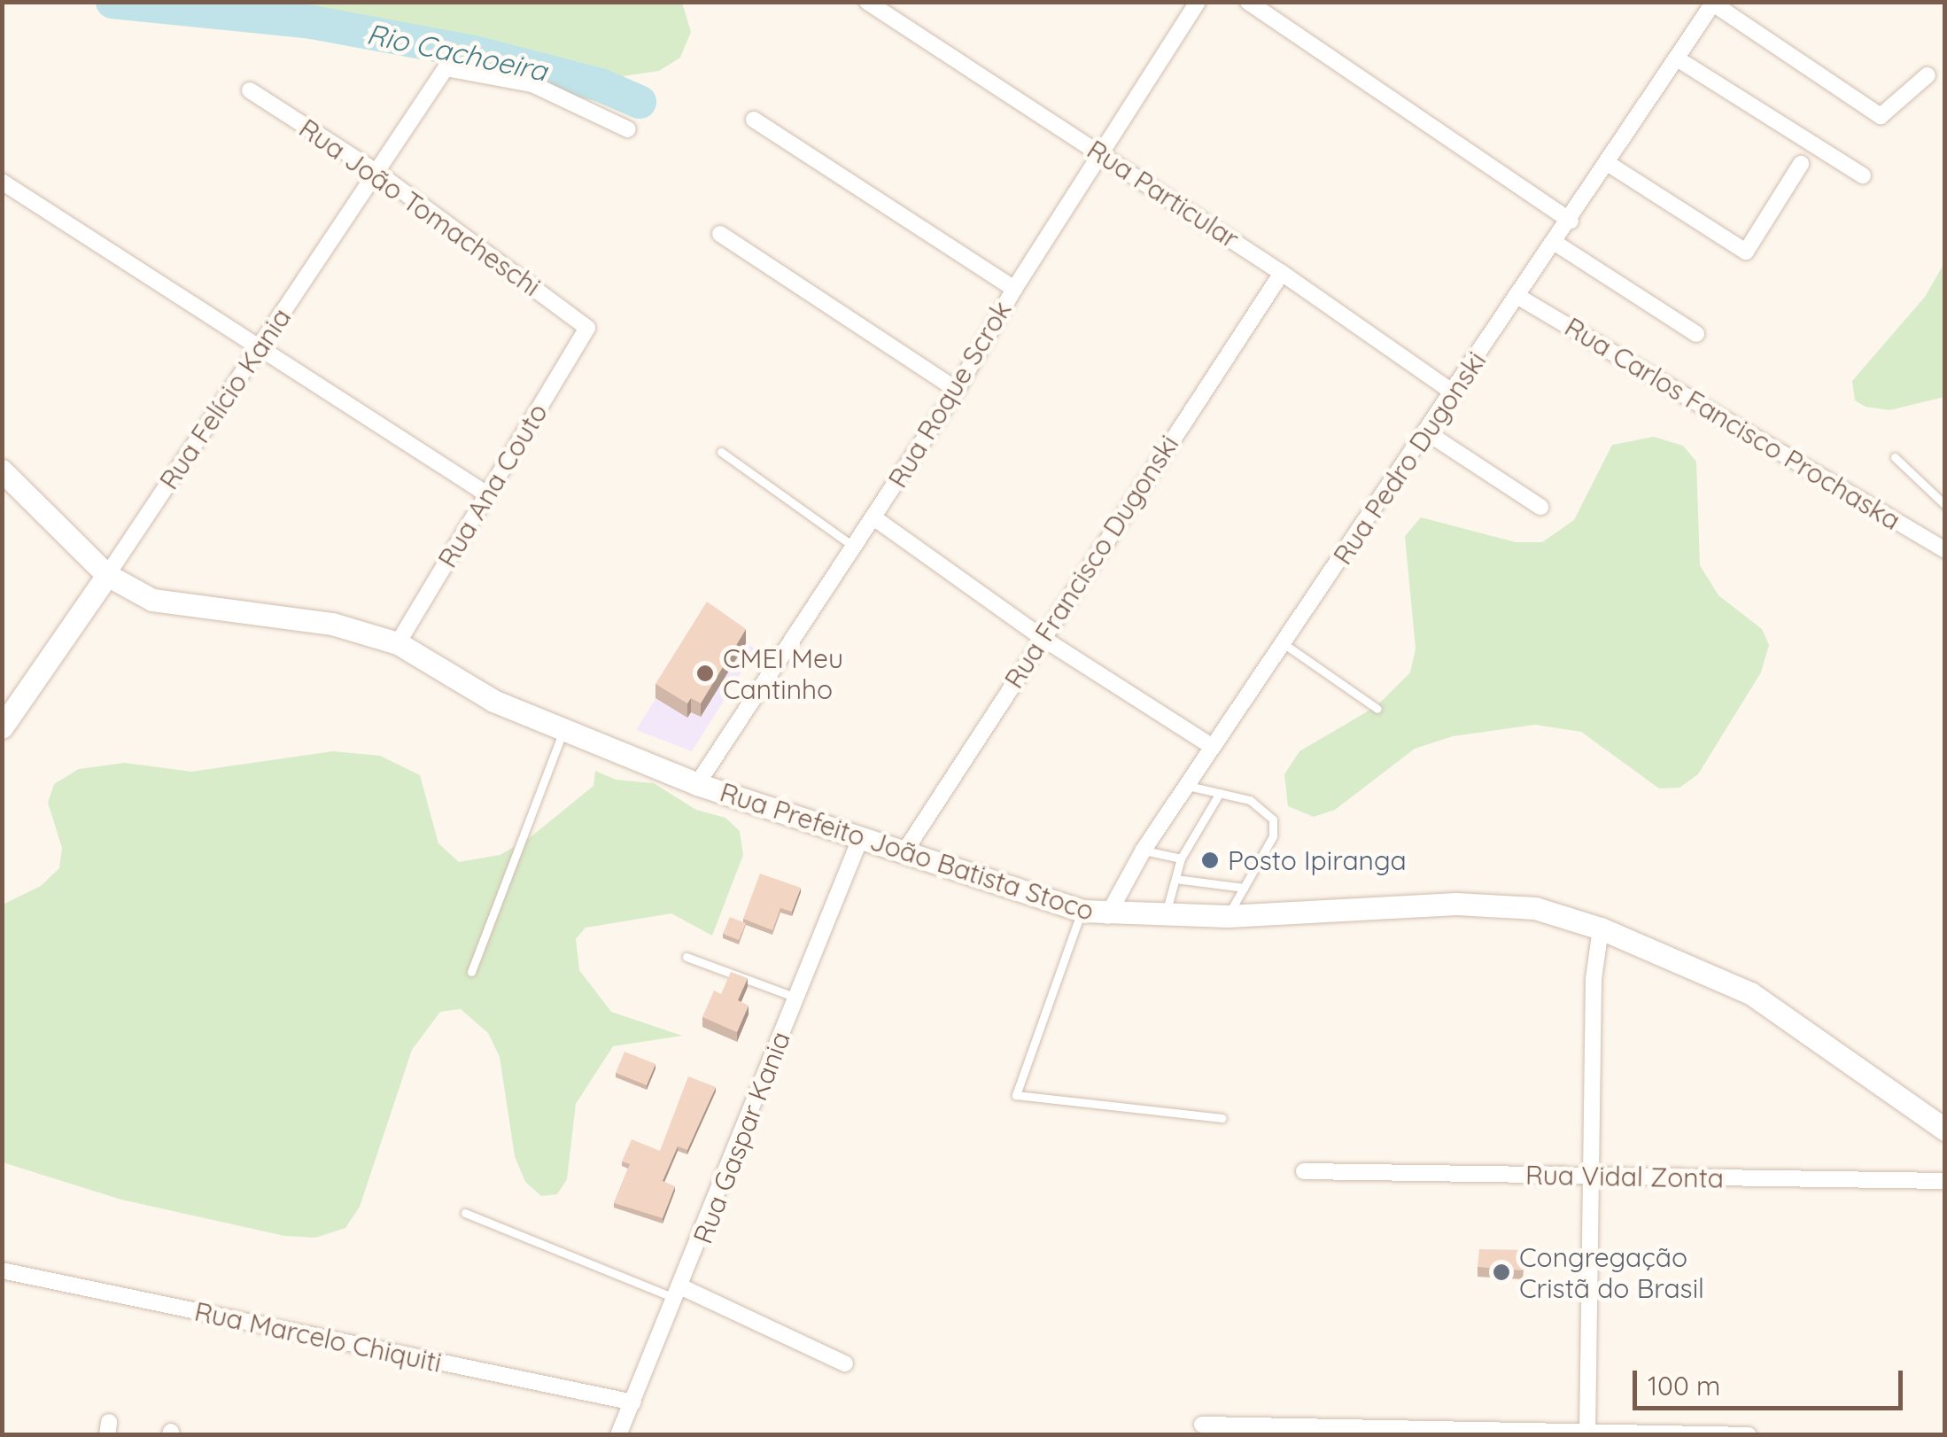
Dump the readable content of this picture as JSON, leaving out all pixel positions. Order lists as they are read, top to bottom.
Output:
{
  "streets": {
    "main road": ["Rua Felício Kania", "Rua Prefeito João Batista Stoco"],
    "street": [
      "Rua Particular",
      "Rua João Tomacheschi",
      "Rua Roque Scrok",
      "Rua Carlos Fancisco Prochaska",
      "Rua Pedro Dugonski",
      "Rua Ana Couto",
      "Rua Francisco Dugonski",
      "Rua Gaspar Kania",
      "Rua Vidal Zonta",
      "Rua Marcelo Chiquiti"
    ]
  },
  "crossings": [
    ["Rua Particular", "Rua Roque Scrok"],
    ["Rua Particular", "Rua Pedro Dugonski"],
    ["Rua Particular", "Rua Francisco Dugonski"],
    ["Rua João Tomacheschi", "Rua Felício Kania"],
    ["Rua João Tomacheschi", "Rua Ana Couto"],
    ["Rua Roque Scrok", "Rua Prefeito João Batista Stoco"],
    ["Rua Felício Kania", "Rua Prefeito João Batista Stoco"],
    ["Rua Carlos Fancisco Prochaska", "Rua Pedro Dugonski"],
    ["Rua Pedro Dugonski", "Rua Prefeito João Batista Stoco"],
    ["Rua Ana Couto", "Rua Prefeito João Batista Stoco"],
    ["Rua Francisco Dugonski", "Rua Prefeito João Batista Stoco"],
    ["Rua Prefeito João Batista Stoco", "Rua Gaspar Kania"],
    ["Rua Gaspar Kania", "Rua Marcelo Chiquiti"]
  ],
  "water": ["Rio Cachoeira"],
  "places": ["CMEI Meu Cantinho", "Posto Ipiranga", "Congregação Cristã do Brasil"],
  "scale_bar": "100 m"
}
